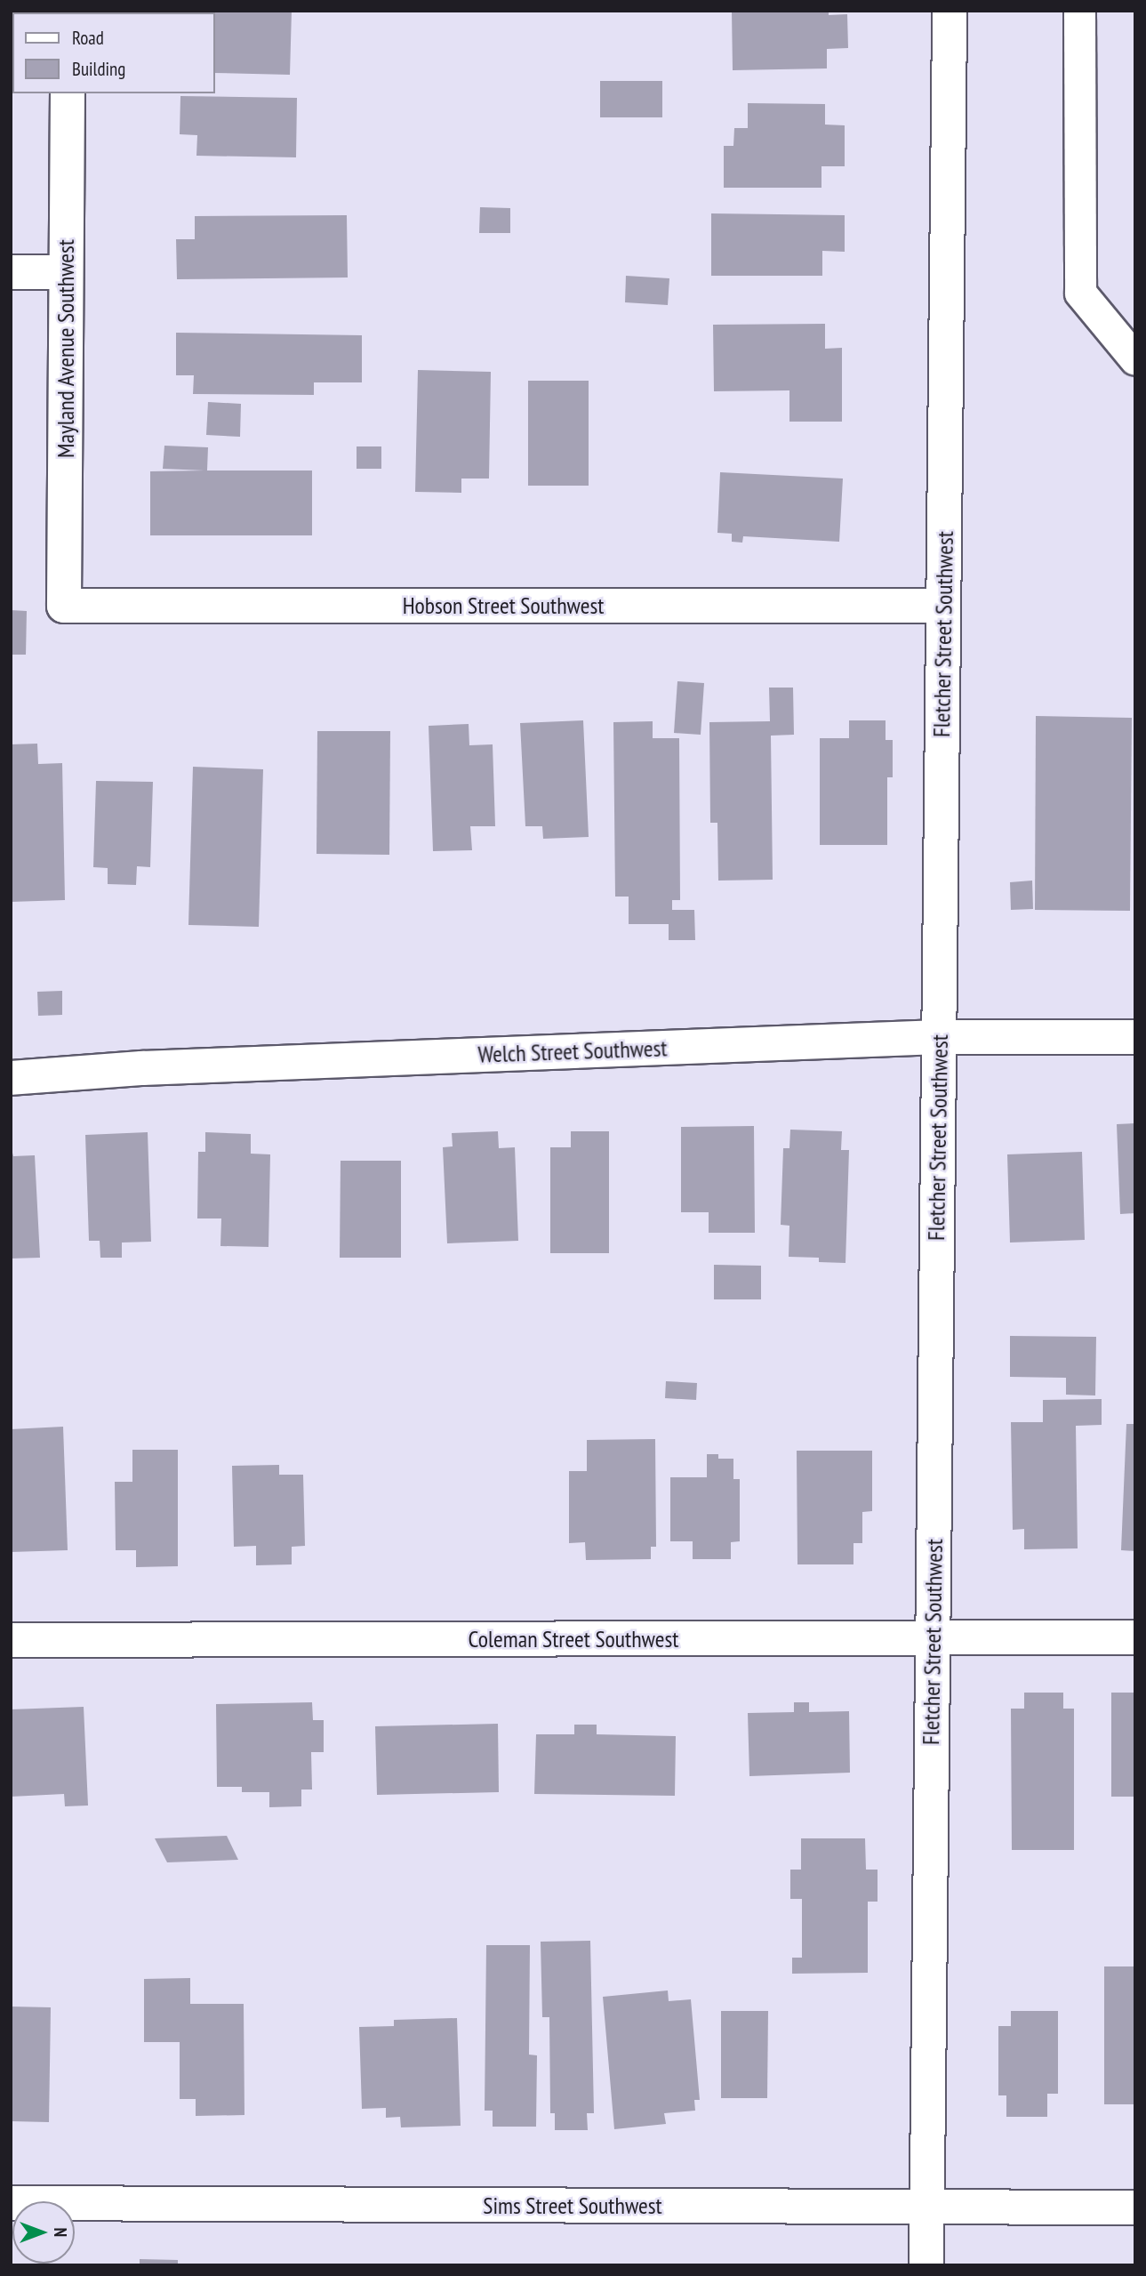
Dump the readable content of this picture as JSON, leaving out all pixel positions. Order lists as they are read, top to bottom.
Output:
{
  "streets": {
    "street": [
      "Mayland Avenue Southwest",
      "Hobson Street Southwest",
      "Fletcher Street Southwest",
      "Welch Street Southwest",
      "Coleman Street Southwest",
      "Sims Street Southwest"
    ]
  },
  "crossings": [
    ["Mayland Avenue Southwest", "Hobson Street Southwest"],
    ["Hobson Street Southwest", "Fletcher Street Southwest"],
    ["Fletcher Street Southwest", "Welch Street Southwest"],
    ["Fletcher Street Southwest", "Coleman Street Southwest"],
    ["Fletcher Street Southwest", "Sims Street Southwest"]
  ],
  "legend": ["Road", "Building"],
  "north": "right"
}
